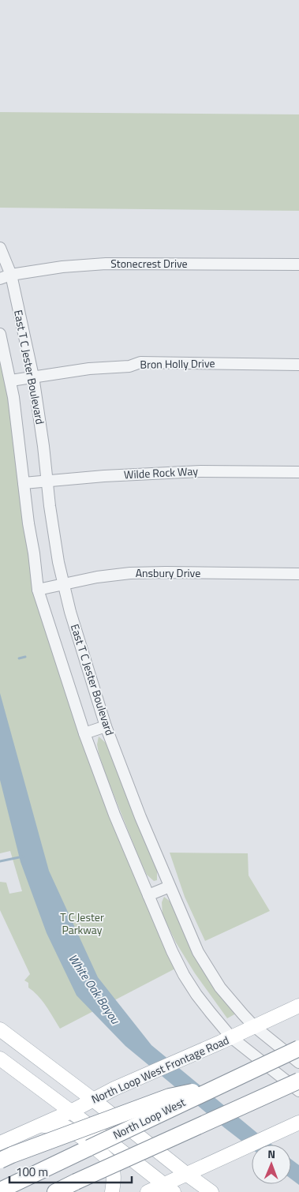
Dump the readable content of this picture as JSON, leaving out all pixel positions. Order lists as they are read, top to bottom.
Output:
{
  "streets": {
    "highway": ["North Loop West"],
    "main road": ["North Loop West Frontage Road"],
    "street": [
      "Stonecrest Drive",
      "Bron Holly Drive",
      "East T C Jester Boulevard",
      "Wilde Rock Way",
      "Ansbury Drive"
    ]
  },
  "crossings": [
    ["Stonecrest Drive", "East T C Jester Boulevard"],
    ["Bron Holly Drive", "East T C Jester Boulevard"],
    ["East T C Jester Boulevard", "Wilde Rock Way"],
    ["East T C Jester Boulevard", "Ansbury Drive"],
    ["East T C Jester Boulevard", "North Loop West Frontage Road"]
  ],
  "water": ["White Oak Bayou"],
  "parks": ["T C Jester Parkway"],
  "scale_bar": "100 m",
  "north": "top"
}
